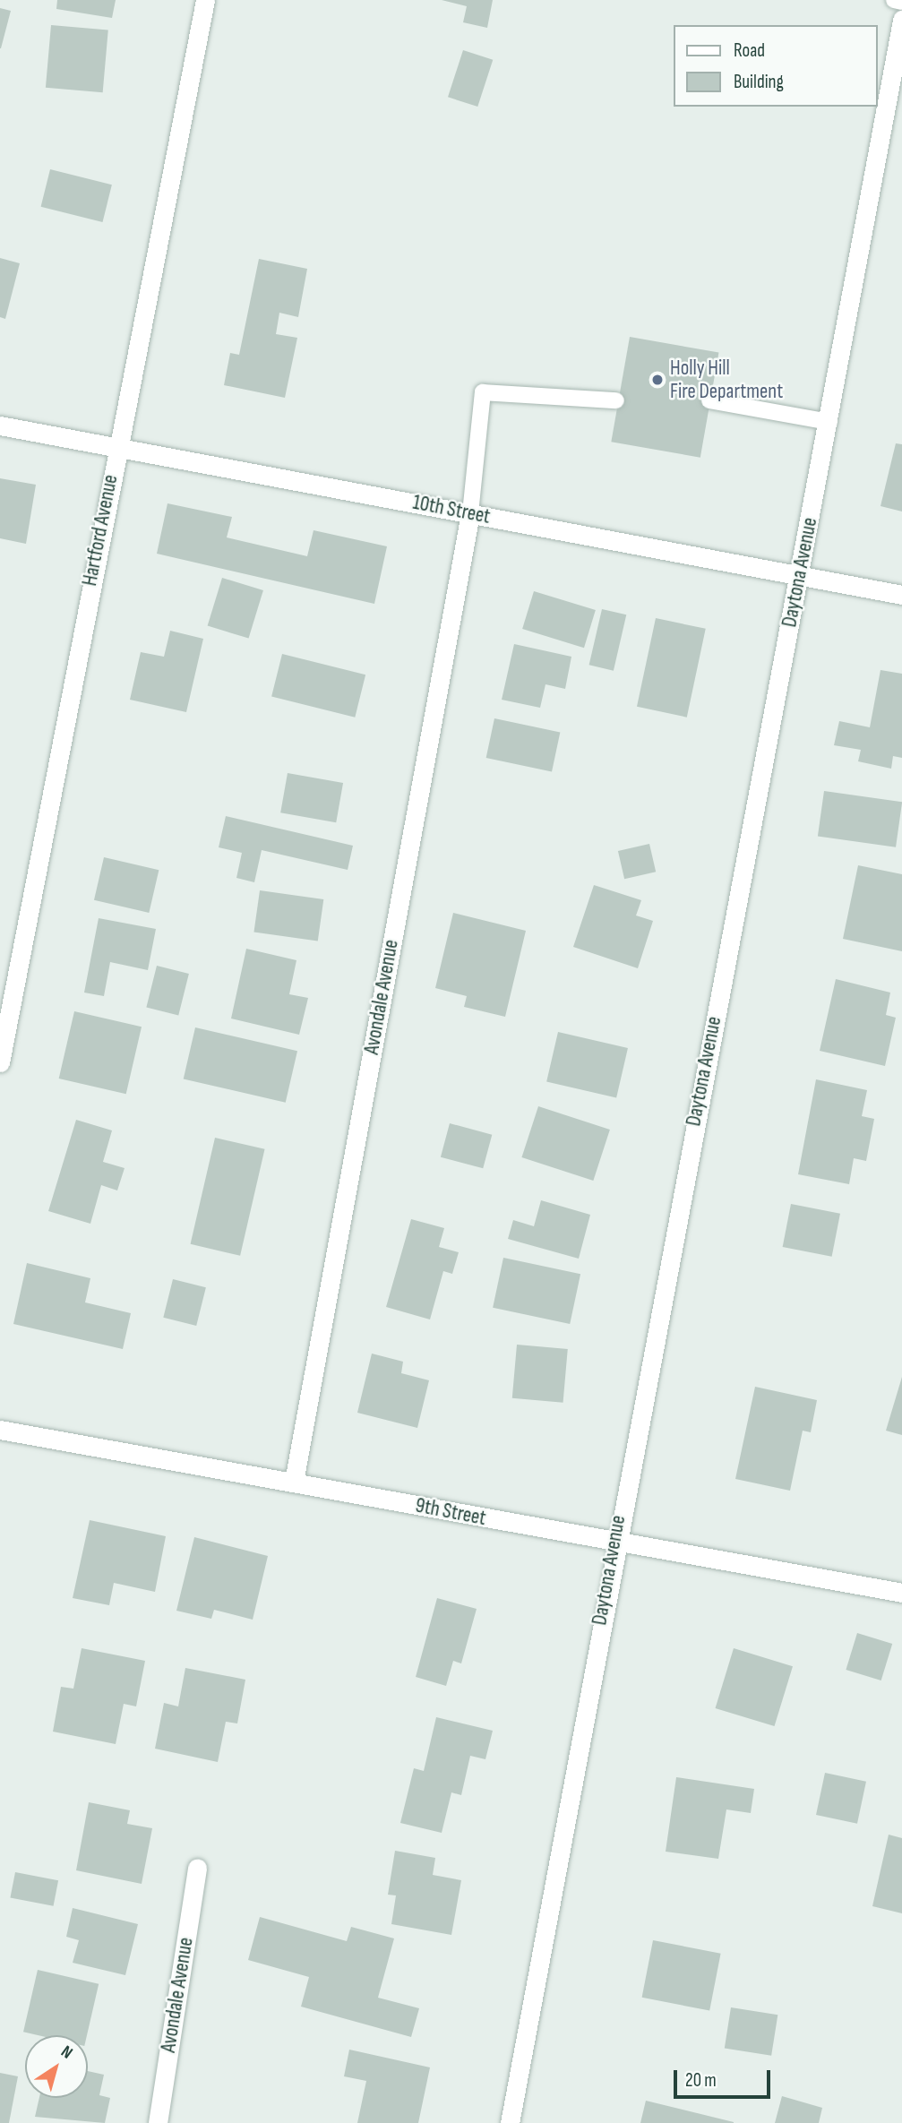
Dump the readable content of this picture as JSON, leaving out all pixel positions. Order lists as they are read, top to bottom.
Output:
{
  "streets": {
    "street": [
      "10th Street",
      "Hartford Avenue",
      "Daytona Avenue",
      "Avondale Avenue",
      "9th Street"
    ]
  },
  "crossings": [
    ["10th Street", "Hartford Avenue"],
    ["10th Street", "Daytona Avenue"],
    ["10th Street", "Avondale Avenue"],
    ["Daytona Avenue", "9th Street"],
    ["Avondale Avenue", "9th Street"]
  ],
  "places": ["Holly Hill Fire Department"],
  "legend": ["Road", "Building"],
  "scale_bar": "20 m",
  "north": "top right"
}
